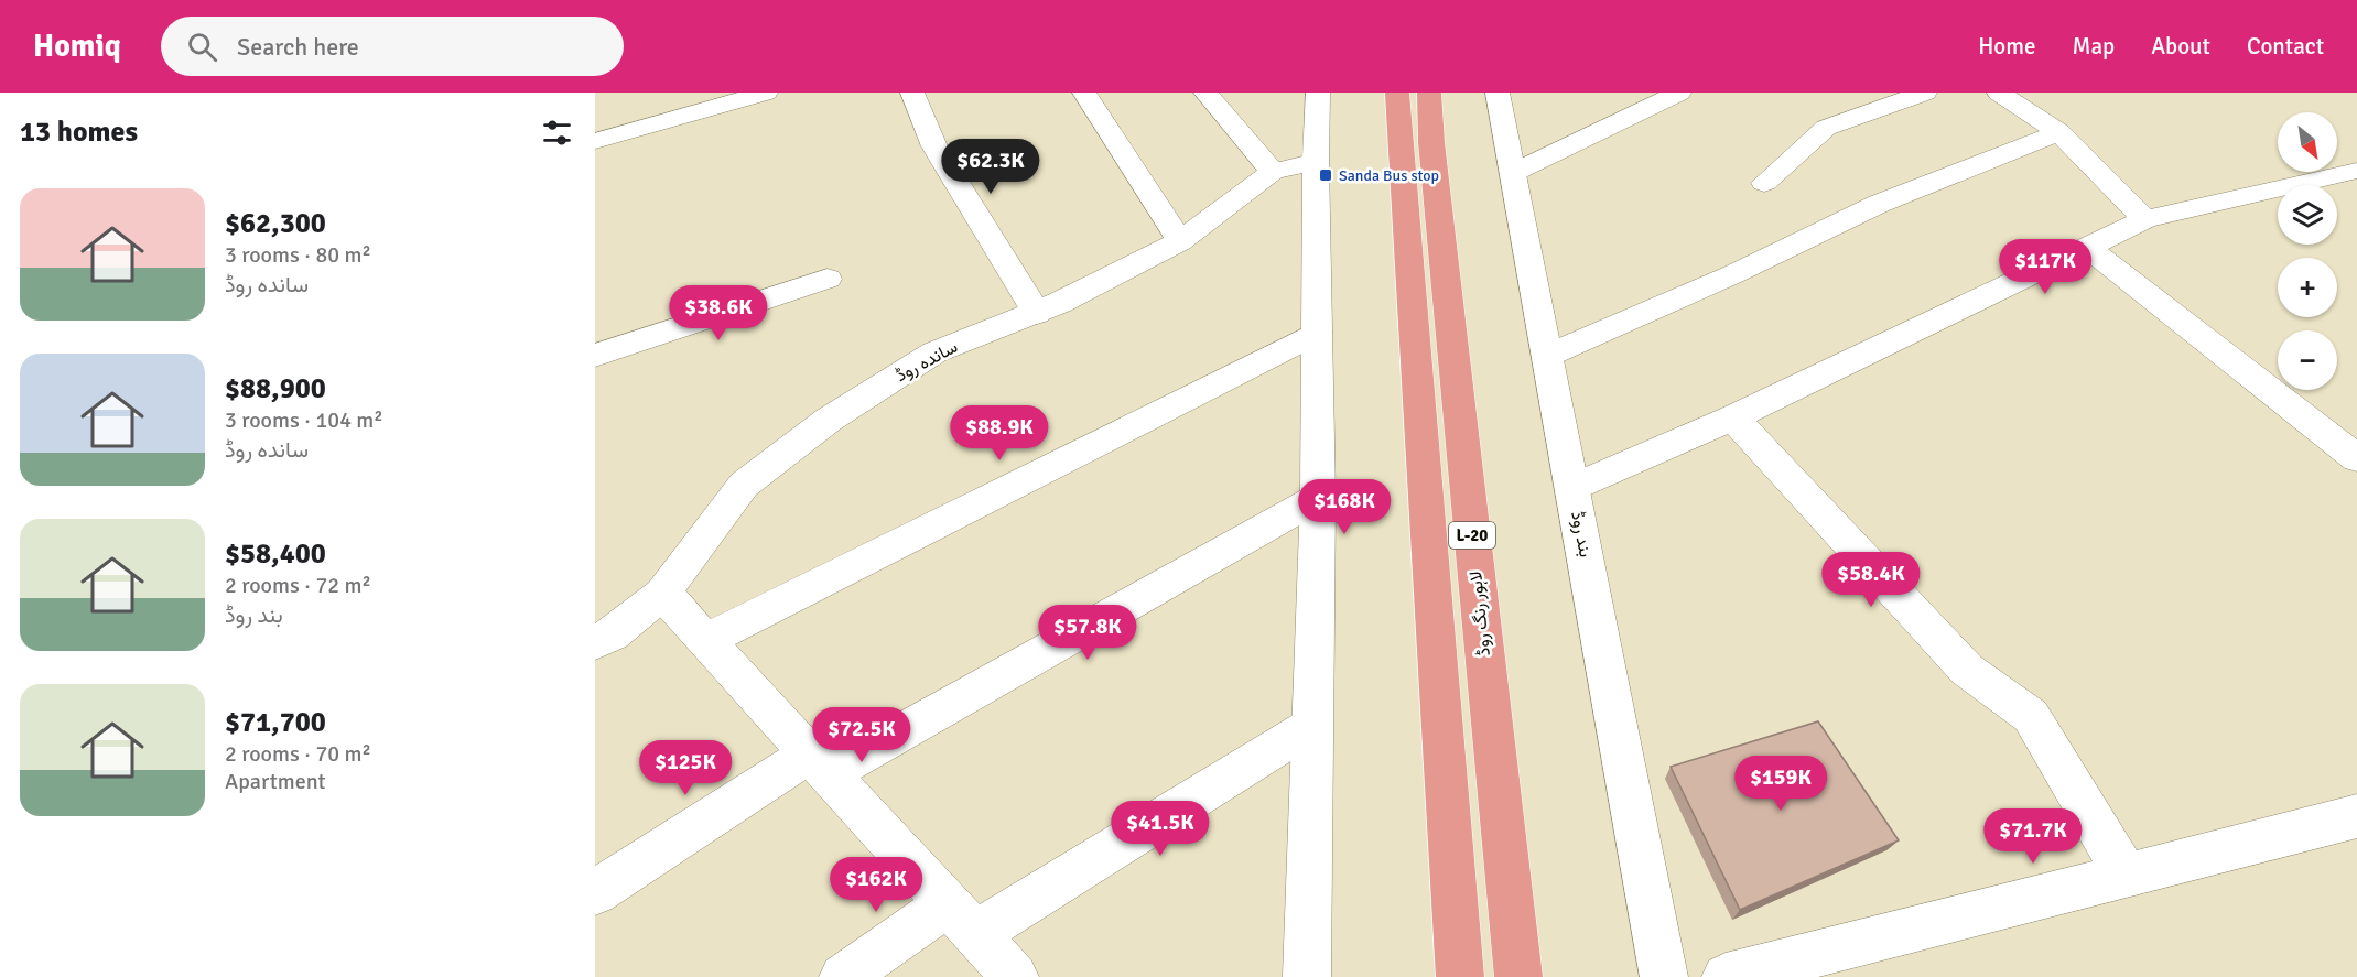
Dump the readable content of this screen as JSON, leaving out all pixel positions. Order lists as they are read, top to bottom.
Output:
{
  "streets": {
    "highway": ["L-20", "لاہور رنگ روڈ"],
    "street": ["ساندہ روڈ", "بند روڈ"]
  },
  "places": {
    "transit": ["Sanda Bus stop"]
  },
  "north": "bottom right",
  "page": {
    "header": "Homiq",
    "search": "Search here",
    "nav": [
      "Home",
      "Map",
      "About",
      "Contact"
    ],
    "heading": "13 homes",
    "map_buttons": ["+", "−"],
    "price": [
      "$62.3K",
      "$117K",
      "$38.6K",
      "$88.9K",
      "$168K",
      "$58.4K",
      "$57.8K",
      "$72.5K",
      "$125K",
      "$159K",
      "$41.5K",
      "$71.7K",
      "$162K"
    ],
    "list": [
      {
        "name": "$62,300",
        "note": "3 rooms · 80 m² · ساندہ روڈ"
      },
      {
        "name": "$88,900",
        "note": "3 rooms · 104 m² · ساندہ روڈ"
      },
      {
        "name": "$58,400",
        "note": "2 rooms · 72 m² · بند روڈ"
      },
      {
        "name": "$71,700",
        "note": "2 rooms · 70 m² · Apartment"
      }
    ]
  }
}
